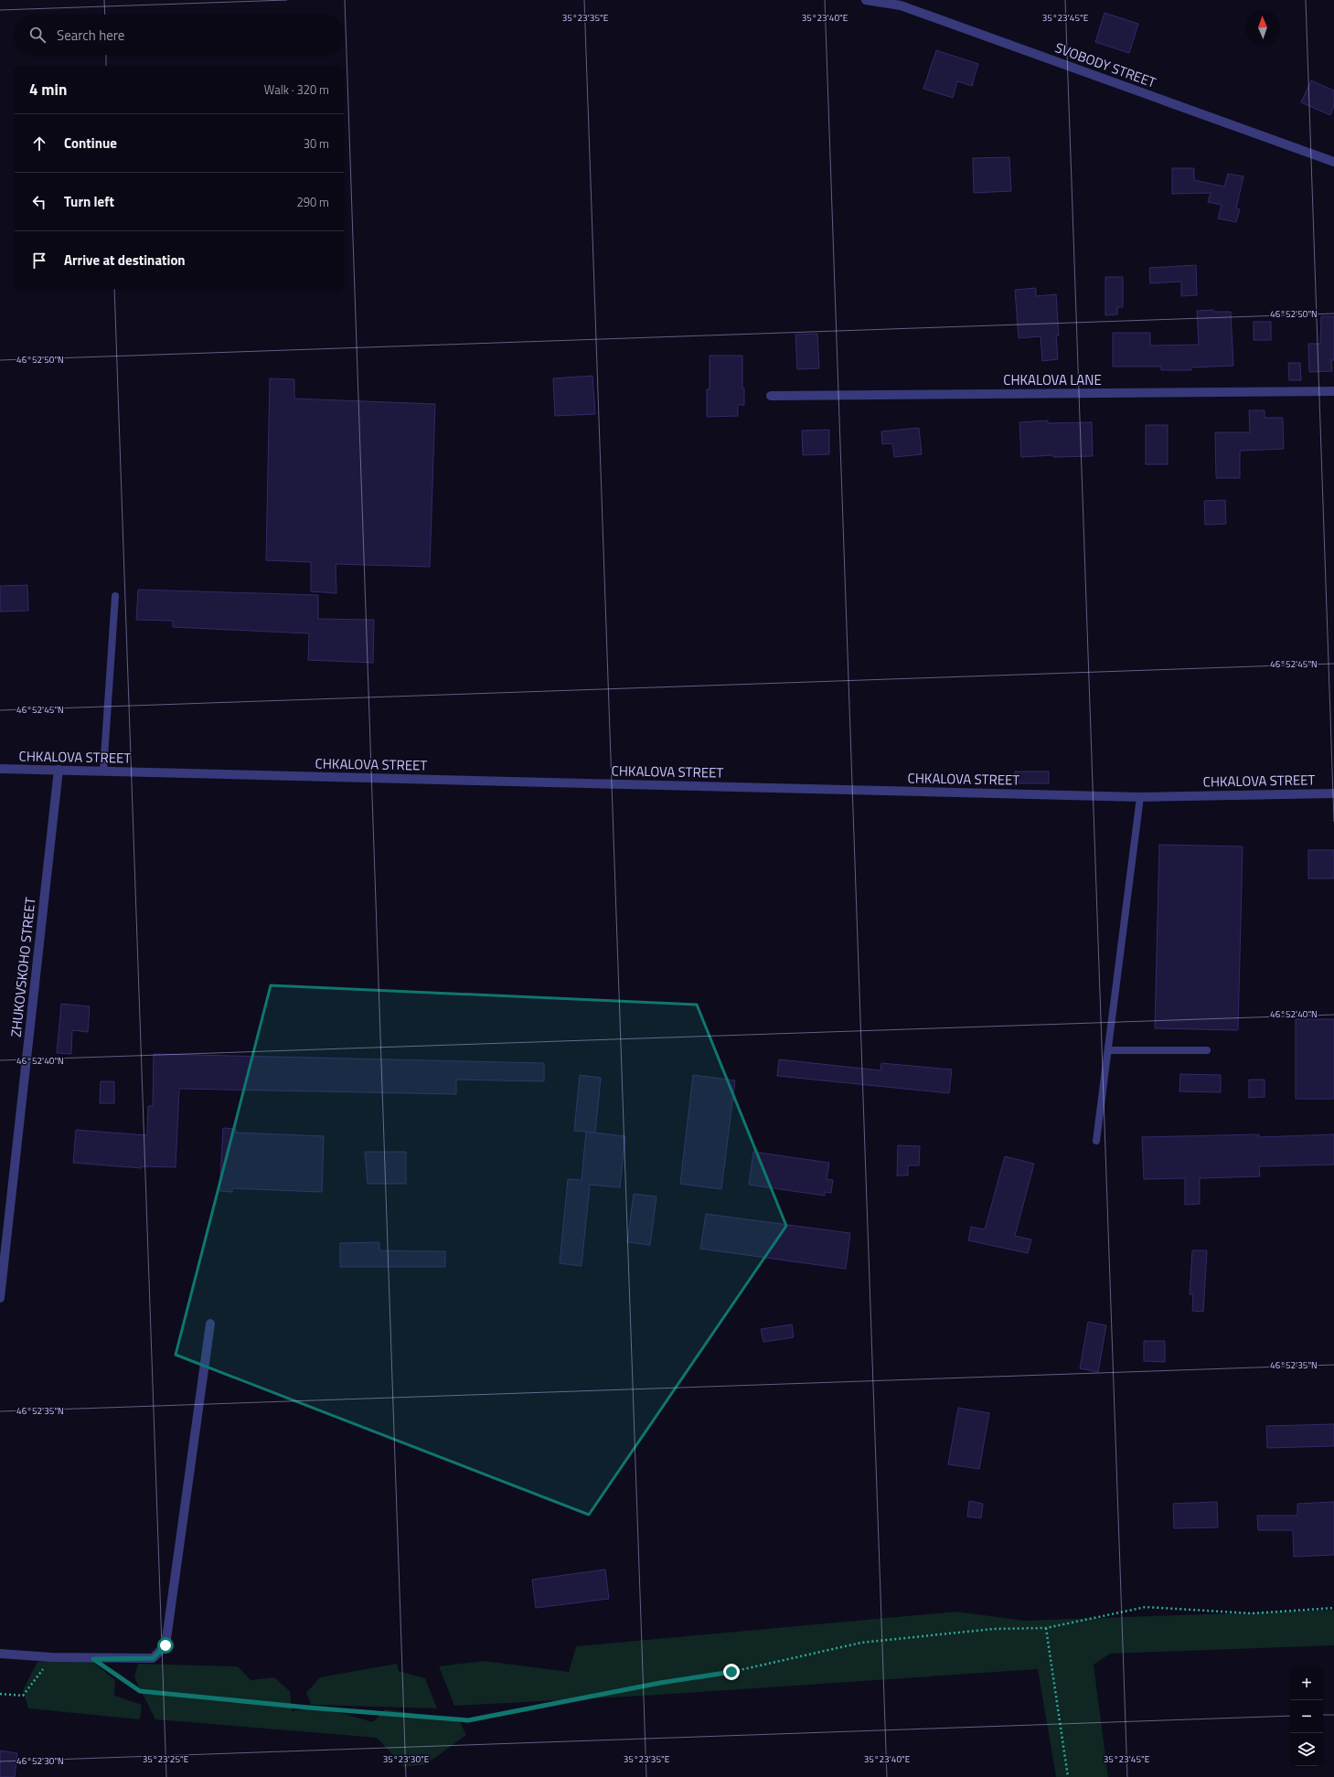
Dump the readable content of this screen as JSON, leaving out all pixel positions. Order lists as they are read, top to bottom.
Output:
{
  "streets": {
    "street": [
      "SVOBODY STREET",
      "CHKALOVA LANE",
      "CHKALOVA STREET",
      "ZHUKOVSKOHO STREET"
    ]
  },
  "crossings": [
    ["CHKALOVA STREET", "ZHUKOVSKOHO STREET"]
  ],
  "north": "top",
  "page": {
    "search": "Search here",
    "heading": ["4 min", "Walk · 320 m"],
    "list": [
      ["Continue", "30 m"],
      ["Turn left", "290 m"],
      "Arrive at destination"
    ],
    "map_buttons": ["+", "−"]
  },
  "coordinates": [
    "35°23'35\"E",
    "35°23'40\"E",
    "35°23'45\"E",
    "46°52'50\"N",
    "46°52'45\"N",
    "46°52'40\"N",
    "46°52'35\"N",
    "35°23'25\"E",
    "35°23'30\"E",
    "46°52'30\"N"
  ]
}
